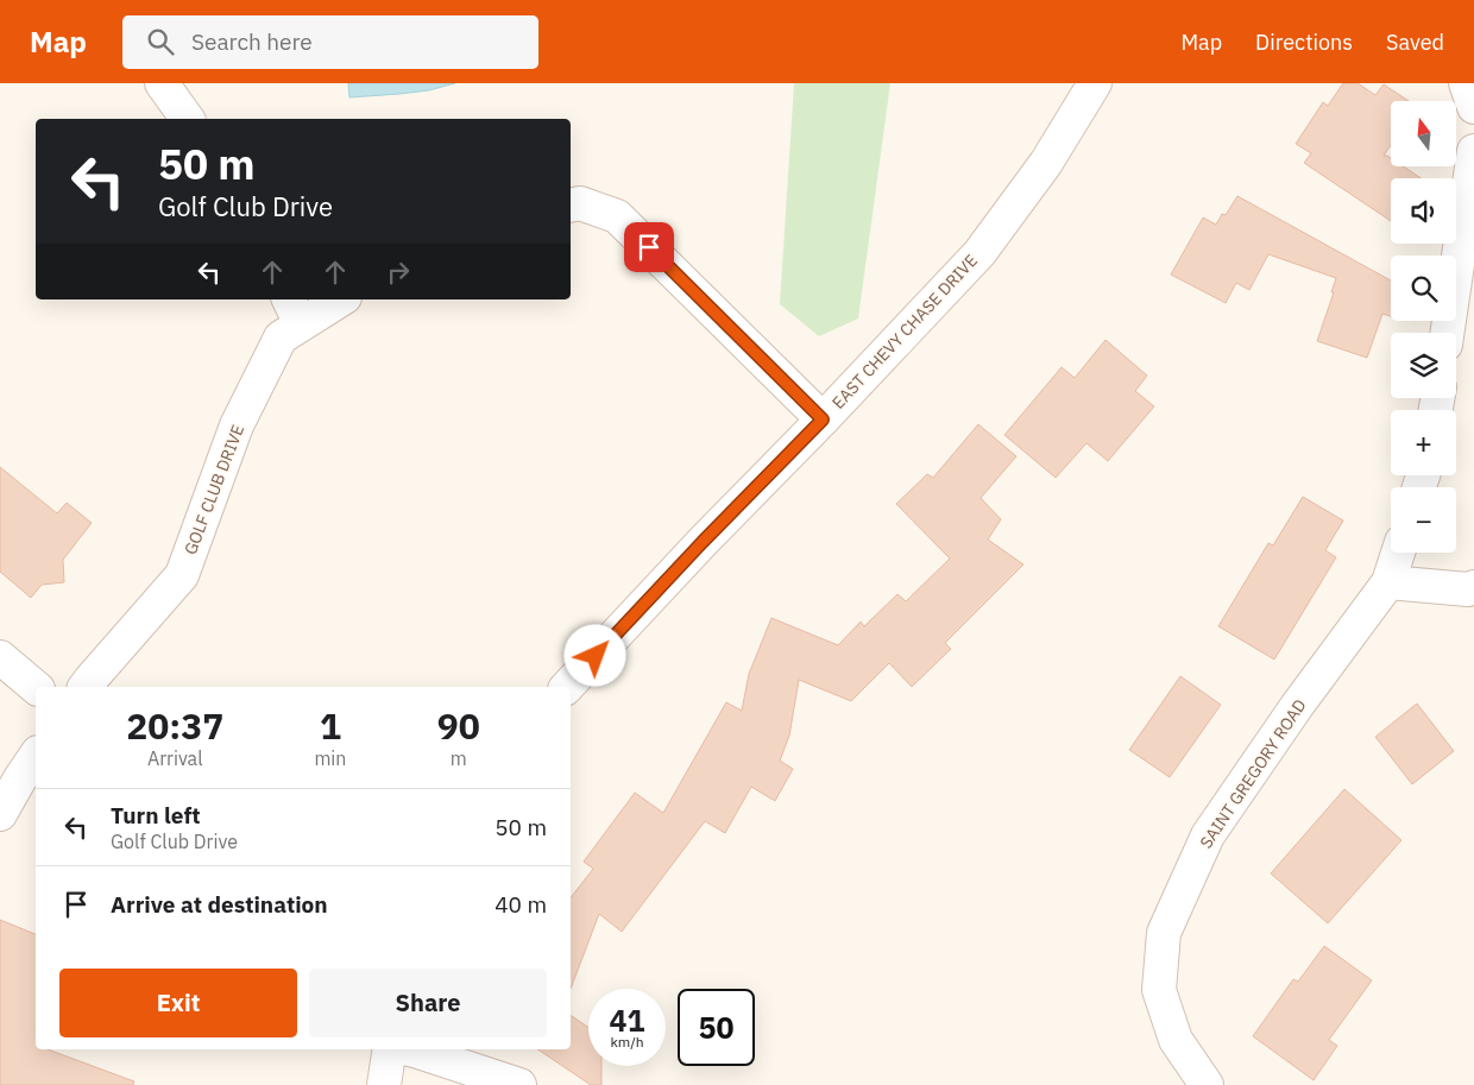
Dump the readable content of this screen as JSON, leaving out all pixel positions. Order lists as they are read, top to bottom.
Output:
{
  "streets": {
    "street": ["EAST CHEVY CHASE DRIVE", "GOLF CLUB DRIVE", "SAINT GREGORY ROAD"]
  },
  "north": "top",
  "page": {
    "header": "Map",
    "search": "Search here",
    "nav": ["Map", "Directions", "Saved"],
    "map_buttons": ["+", "−"],
    "turn": ["50 m", "Golf Club Drive"],
    "eta": [
      "20:37",
      "Arrival",
      "1",
      "min",
      "90",
      "m"
    ],
    "list": [
      {
        "name": "Turn left",
        "note": "Golf Club Drive",
        "value": "50 m"
      },
      {
        "name": "Arrive at destination",
        "value": "40 m"
      }
    ],
    "buttons": ["Exit", "Share"],
    "speed": "41 km/h",
    "limit": "50"
  }
}
